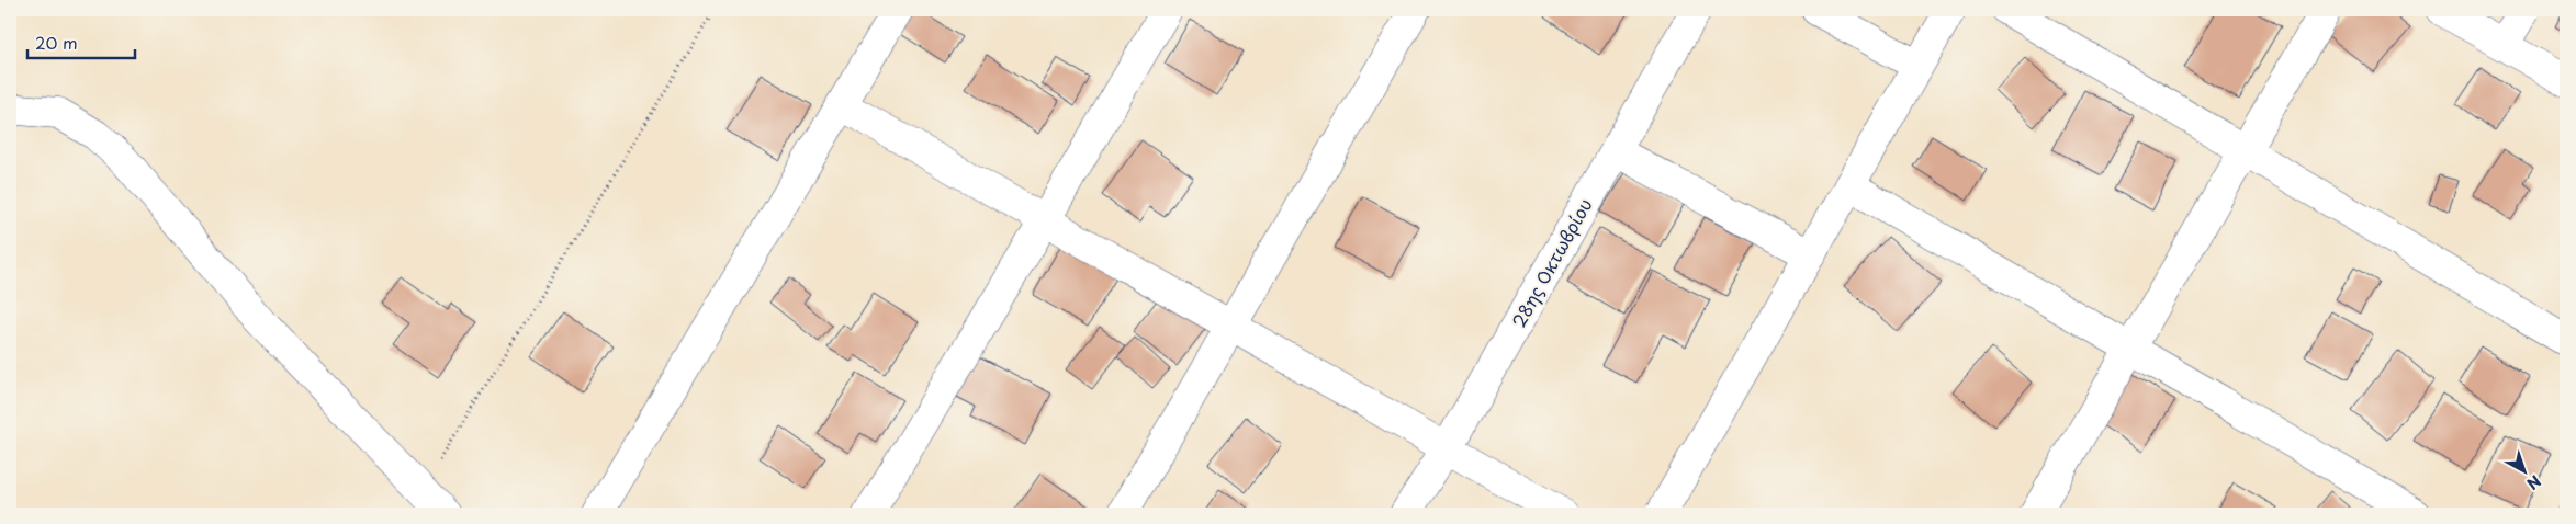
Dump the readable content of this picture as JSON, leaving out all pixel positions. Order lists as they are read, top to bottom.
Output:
{
  "streets": {
    "street": ["28ης Οκτωβρίου"]
  },
  "scale_bar": "20 m",
  "north": "bottom right"
}
